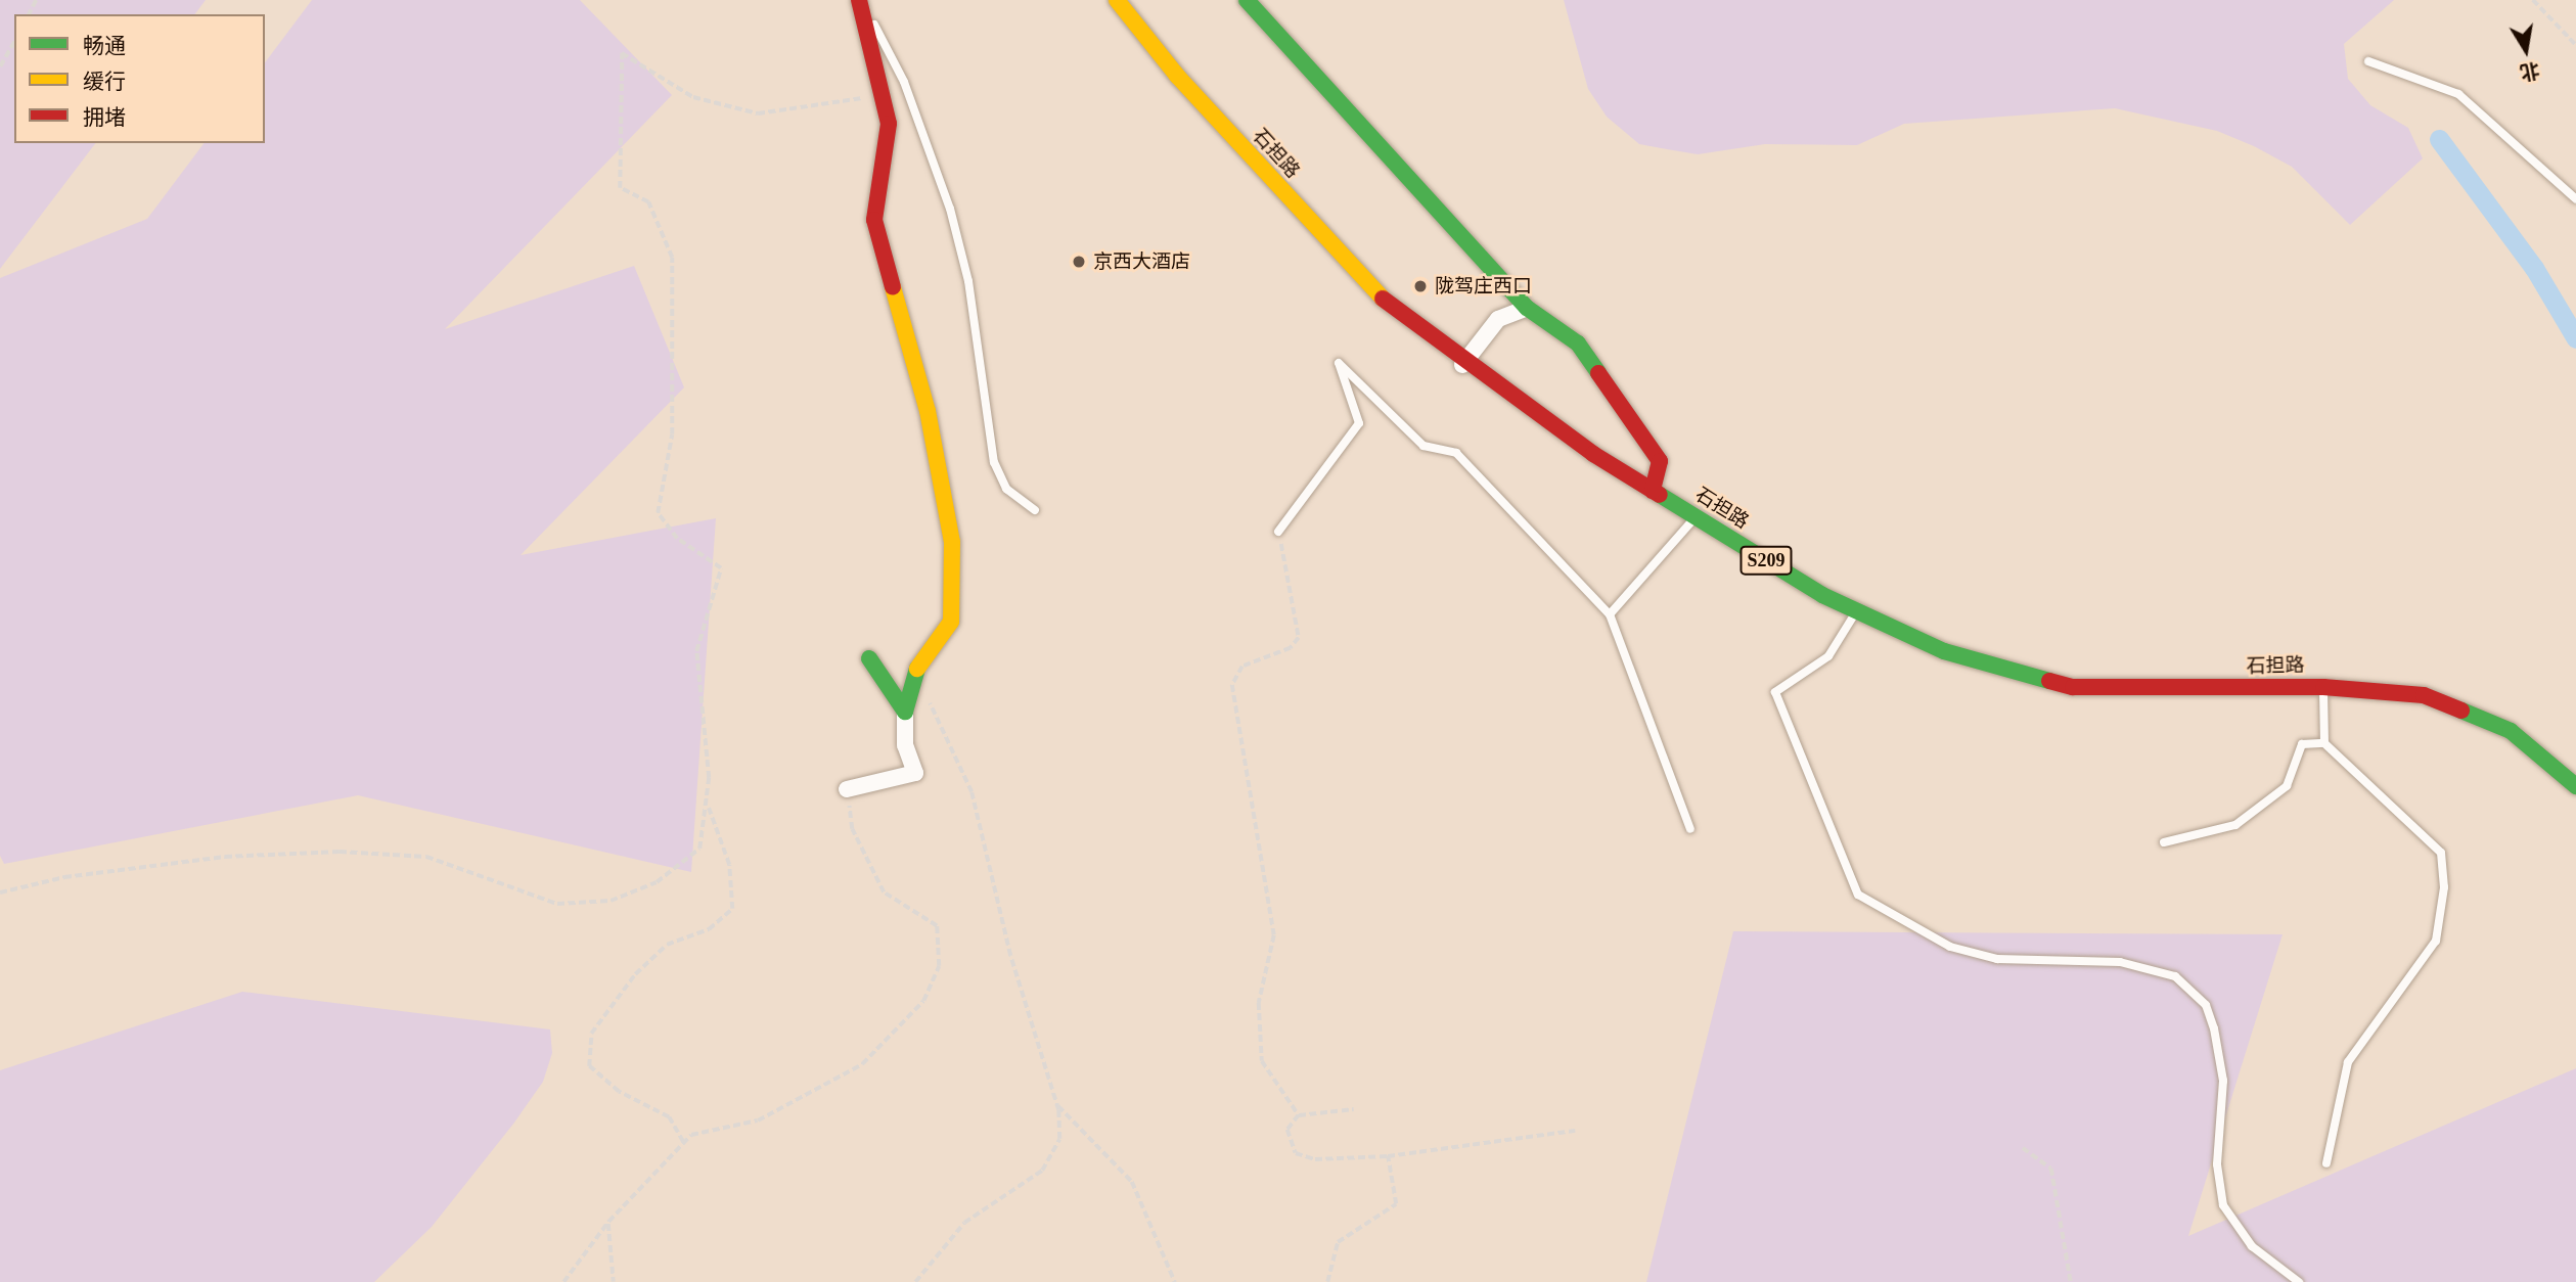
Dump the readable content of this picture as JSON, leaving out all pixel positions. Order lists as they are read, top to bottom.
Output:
{
  "streets": {
    "main road": ["石担路", "S209"]
  },
  "places": ["京西大酒店", "陇驾庄西口"],
  "legend": ["畅通", "缓行", "拥堵"],
  "north": "bottom"
}
